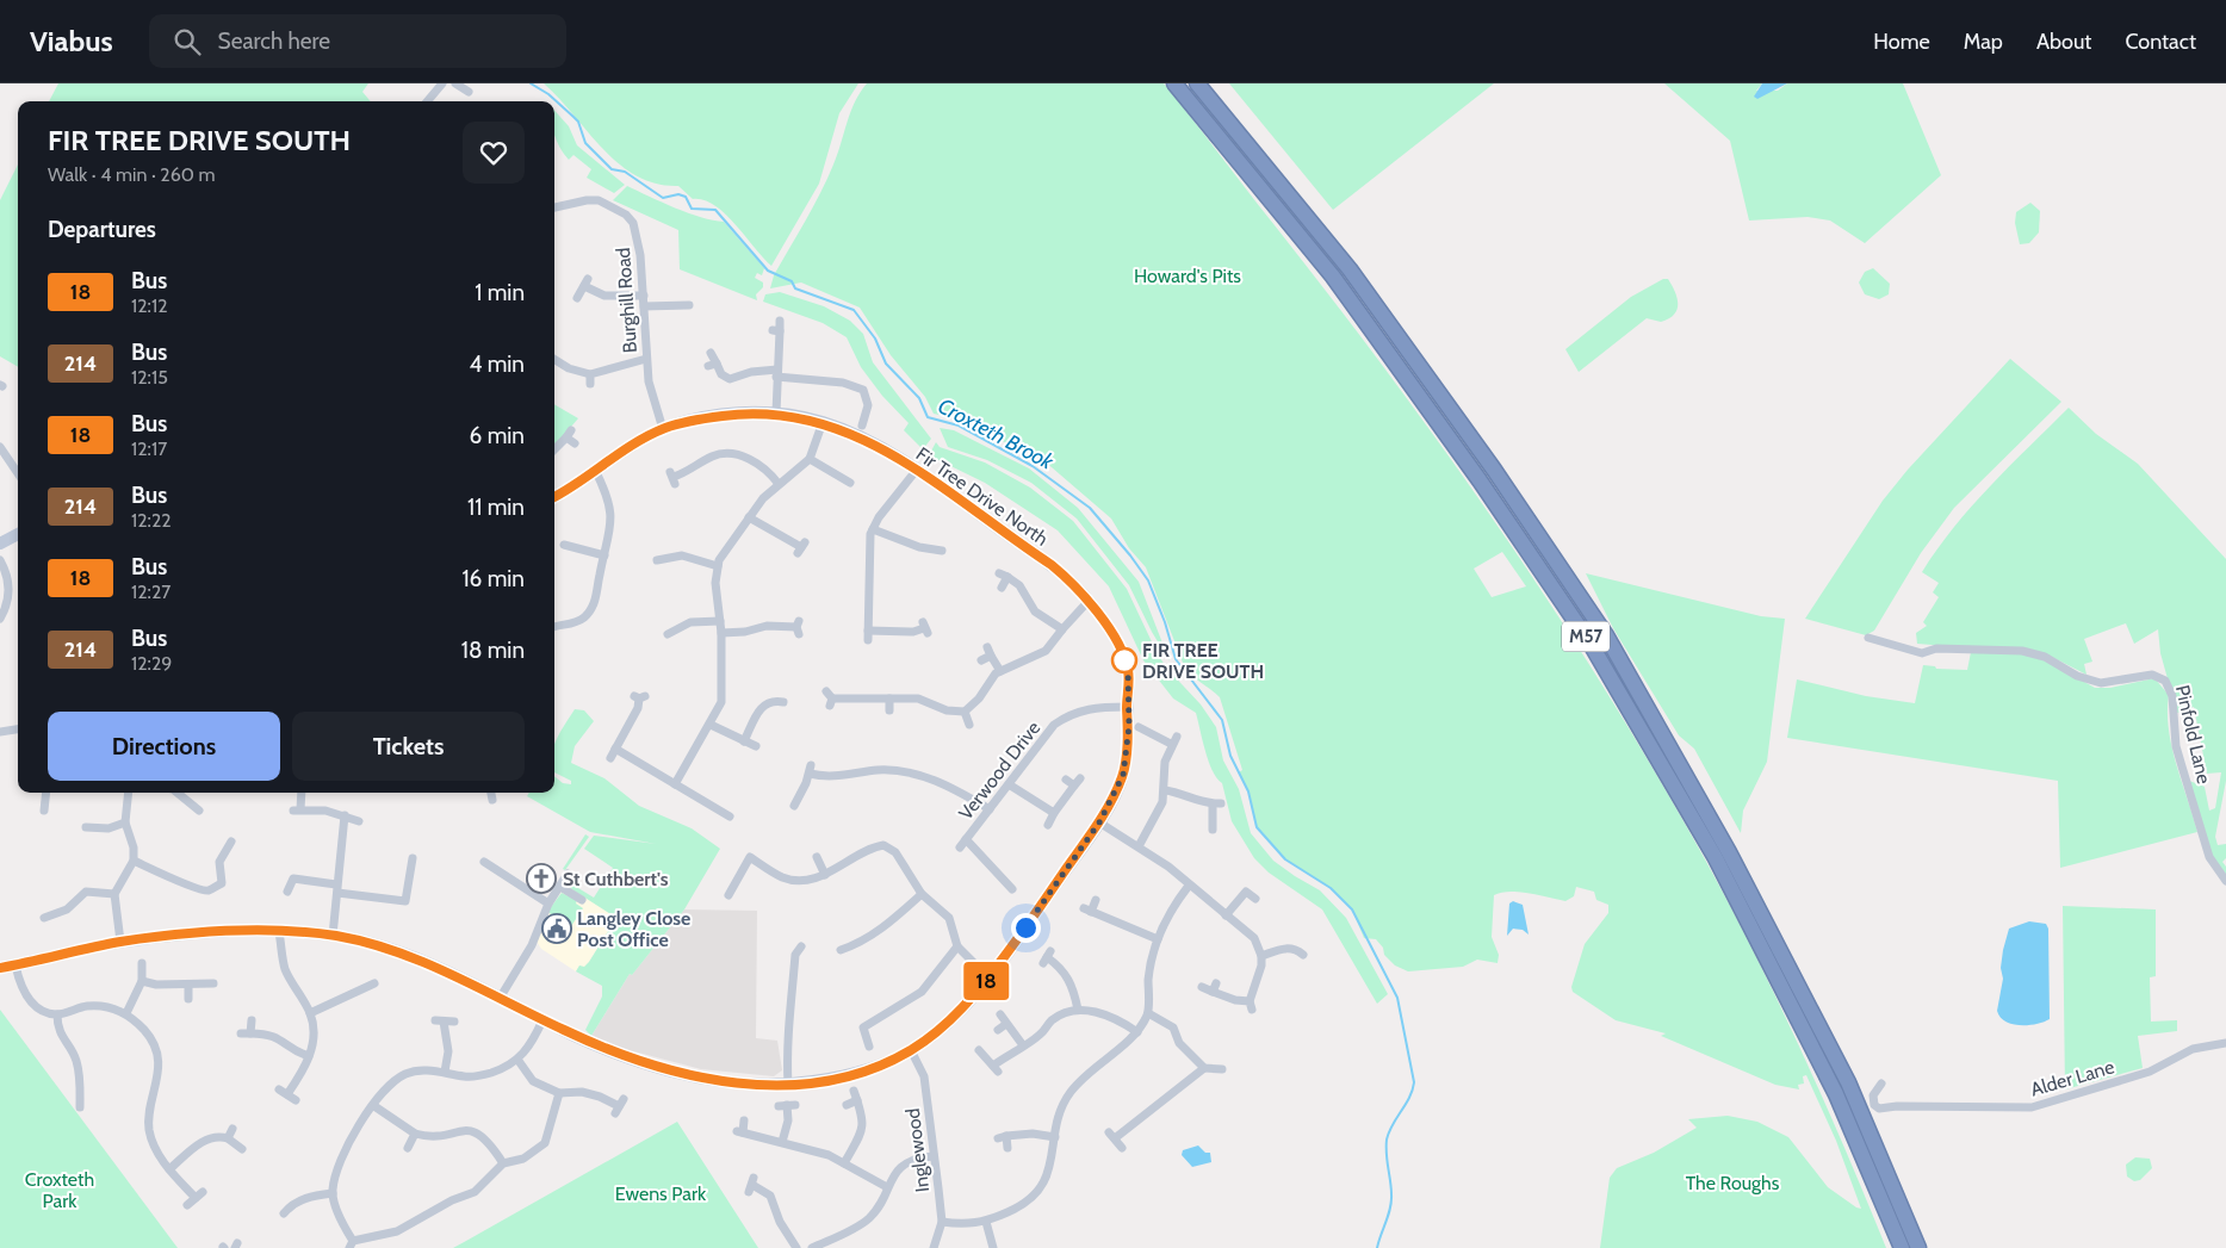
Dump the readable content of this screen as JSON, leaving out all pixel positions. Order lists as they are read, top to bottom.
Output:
{
  "streets": {
    "highway": ["M57"],
    "street": [
      "Burghill Road",
      "Fir Tree Drive North",
      "Pinfold Lane",
      "Verwood Drive",
      "Alder Lane",
      "Inglewood"
    ]
  },
  "crossings": [
    ["Burghill Road", "Fir Tree Drive North"]
  ],
  "water": ["Croxteth Brook"],
  "parks": [
    "Howard's Pits",
    "Croxteth Park",
    "The Roughs",
    "Ewens Park"
  ],
  "places": {
    "other": ["FIR TREE DRIVE SOUTH"],
    "church": ["St Cuthbert's"],
    "public building": ["Langley Close Post Office"]
  },
  "lines": ["bus line 18"],
  "page": {
    "header": "Viabus",
    "search": "Search here",
    "nav": [
      "Home",
      "Map",
      "About",
      "Contact"
    ],
    "on_map": "18",
    "heading": [
      ["FIR TREE DRIVE SOUTH", "Walk · 4 min · 260 m"],
      "Departures"
    ],
    "list": [
      {
        "mark": "18",
        "name": "Bus",
        "note": "12:12",
        "value": "1 min"
      },
      {
        "mark": "214",
        "name": "Bus",
        "note": "12:15",
        "value": "4 min"
      },
      {
        "mark": "18",
        "name": "Bus",
        "note": "12:17",
        "value": "6 min"
      },
      {
        "mark": "214",
        "name": "Bus",
        "note": "12:22",
        "value": "11 min"
      },
      {
        "mark": "18",
        "name": "Bus",
        "note": "12:27",
        "value": "16 min"
      },
      {
        "mark": "214",
        "name": "Bus",
        "note": "12:29",
        "value": "18 min"
      }
    ],
    "buttons": ["Directions", "Tickets"]
  }
}
